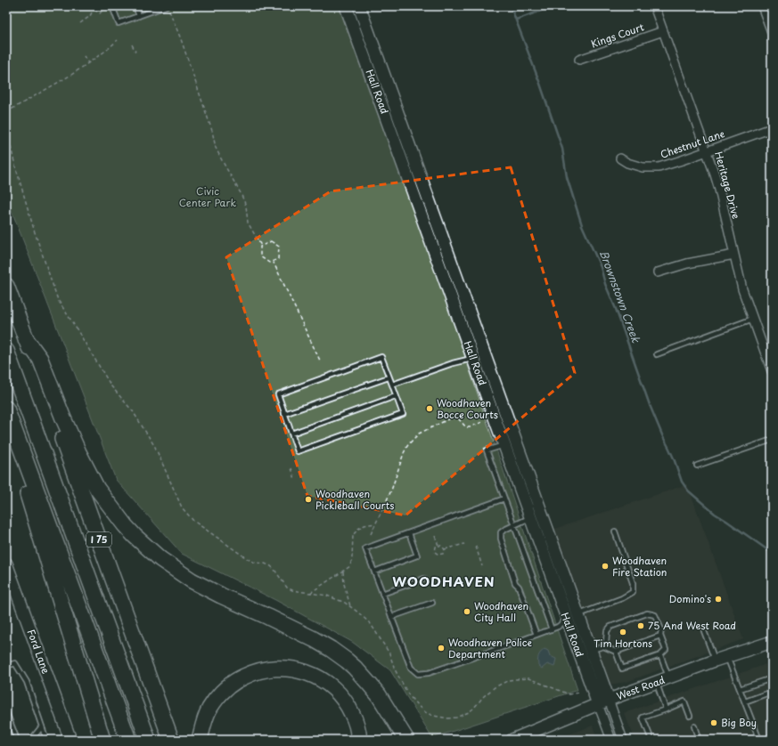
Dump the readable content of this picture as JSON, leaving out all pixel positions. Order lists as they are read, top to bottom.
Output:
{
  "streets": {
    "highway": ["I 75"],
    "street": [
      "Kings Court",
      "Hall Road",
      "Chestnut Lane",
      "Heritage Drive",
      "Ford Lane",
      "West Road"
    ]
  },
  "crossings": [
    ["Kings Court", "Heritage Drive"],
    ["Hall Road", "West Road"],
    ["Chestnut Lane", "Heritage Drive"]
  ],
  "districts": ["WOODHAVEN"],
  "water": ["Brownstown Creek"],
  "parks": ["Civic Center Park"],
  "places": [
    "Woodhaven Bocce Courts",
    "Woodhaven Pickleball Courts",
    "Woodhaven Fire Station",
    "Domino's",
    "Woodhaven City Hall",
    "75 And West Road",
    "Tim Hortons",
    "Woodhaven Police Department",
    "Big Boy"
  ]
}
